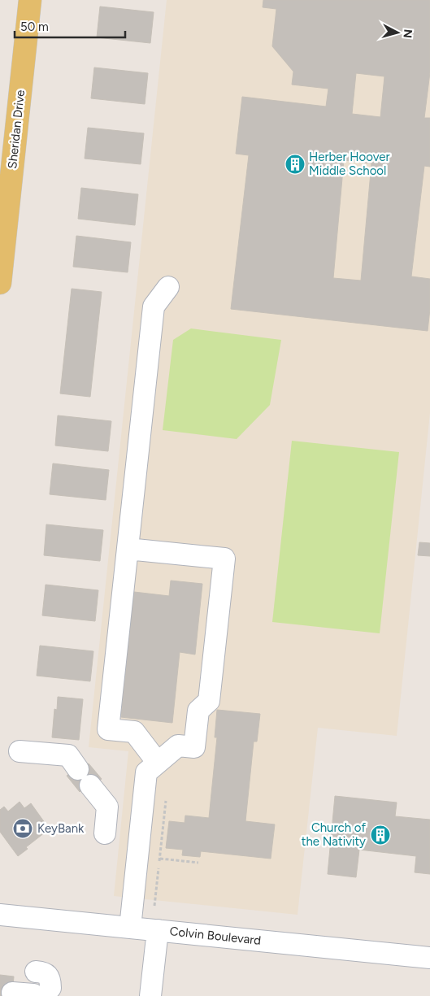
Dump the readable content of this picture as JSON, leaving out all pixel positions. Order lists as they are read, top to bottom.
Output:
{
  "streets": {
    "main road": ["Sheridan Drive"],
    "street": ["Colvin Boulevard"]
  },
  "places": {
    "building": ["Herber Hoover Middle School", "Church of the Nativity"],
    "bank": ["KeyBank"]
  },
  "scale_bar": "50 m",
  "north": "right"
}
